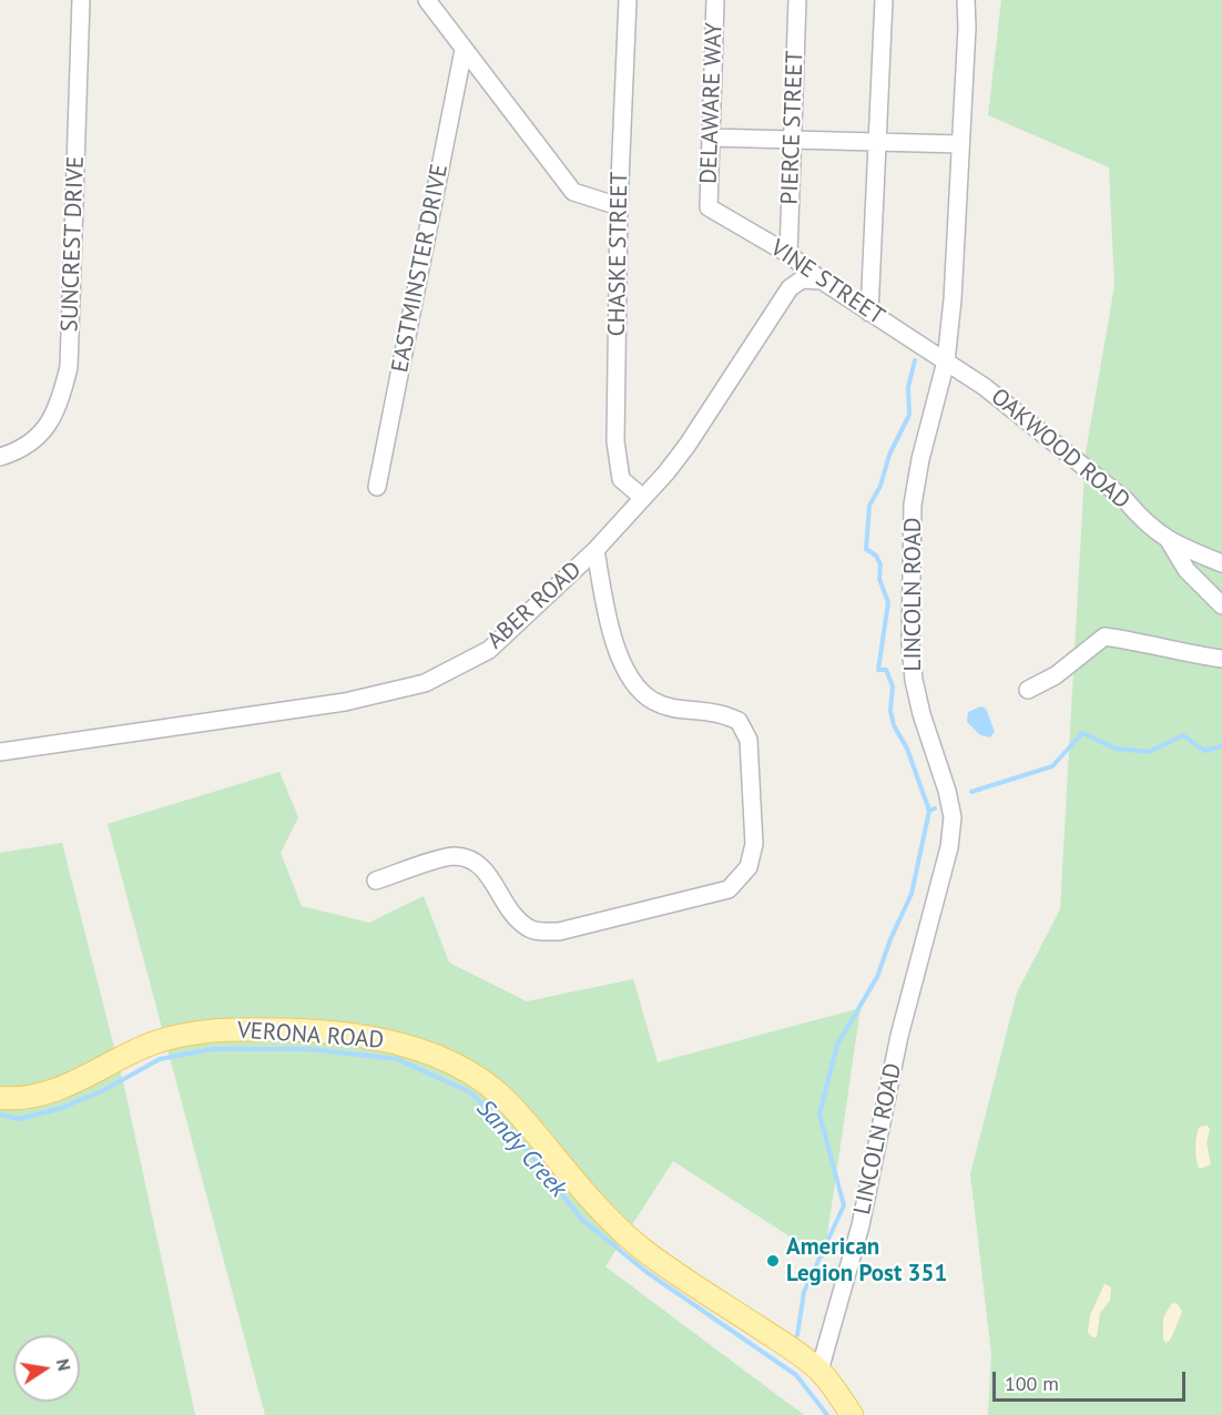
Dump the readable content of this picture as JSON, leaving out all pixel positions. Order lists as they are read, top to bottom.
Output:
{
  "streets": {
    "main road": ["VERONA ROAD"],
    "street": [
      "DELAWARE WAY",
      "PIERCE STREET",
      "SUNCREST DRIVE",
      "CHASKE STREET",
      "EASTMINSTER DRIVE",
      "VINE STREET",
      "OAKWOOD ROAD",
      "LINCOLN ROAD",
      "ABER ROAD"
    ]
  },
  "crossings": [
    ["DELAWARE WAY", "VINE STREET"],
    ["PIERCE STREET", "VINE STREET"],
    ["CHASKE STREET", "ABER ROAD"],
    ["VINE STREET", "OAKWOOD ROAD"],
    ["VINE STREET", "LINCOLN ROAD"],
    ["VINE STREET", "ABER ROAD"],
    ["OAKWOOD ROAD", "LINCOLN ROAD"],
    ["LINCOLN ROAD", "VERONA ROAD"]
  ],
  "water": ["Sandy Creek"],
  "places": ["American Legion Post 351"],
  "scale_bar": "100 m",
  "north": "right"
}
